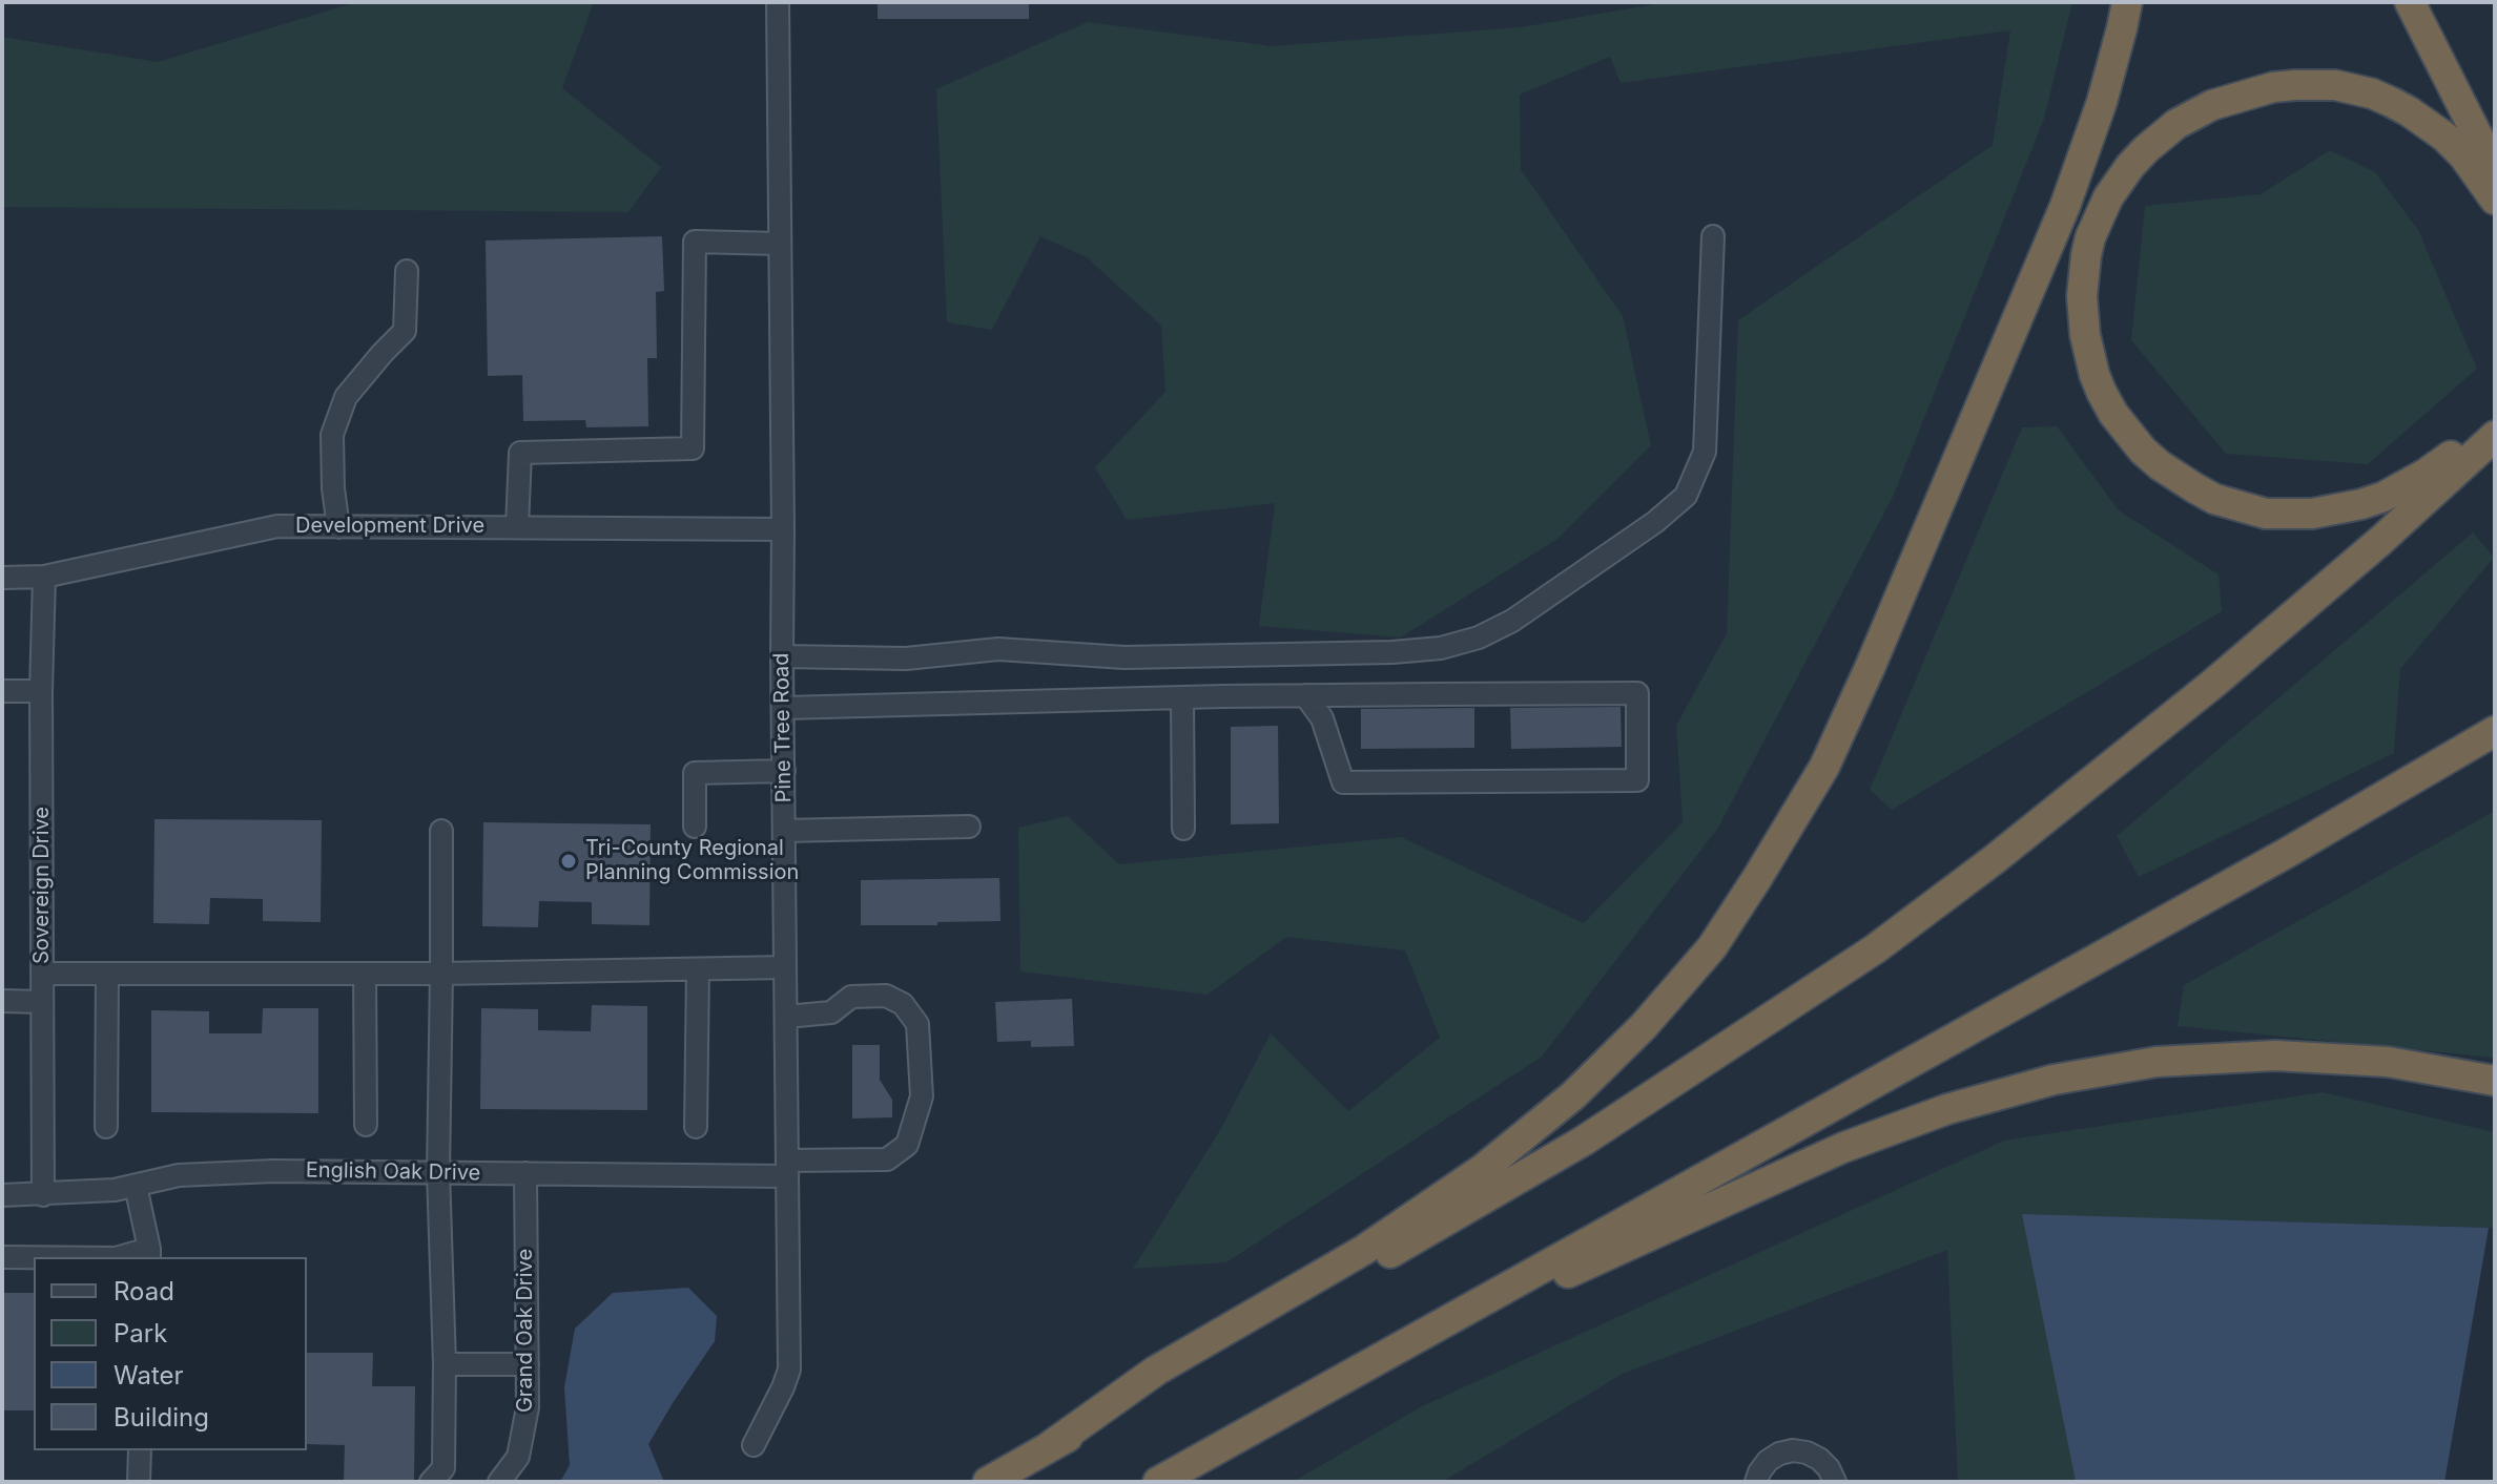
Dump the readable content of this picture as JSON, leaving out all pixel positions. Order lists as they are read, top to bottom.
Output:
{
  "streets": {
    "street": [
      "Development Drive",
      "Pine Tree Road",
      "Sovereign Drive",
      "English Oak Drive",
      "Grand Oak Drive"
    ]
  },
  "crossings": [
    ["Development Drive", "Pine Tree Road"],
    ["Development Drive", "Sovereign Drive"],
    ["Pine Tree Road", "English Oak Drive"],
    ["Sovereign Drive", "English Oak Drive"],
    ["English Oak Drive", "Grand Oak Drive"]
  ],
  "places": ["Tri-County Regional Planning Commission"],
  "legend": [
    "Road",
    "Park",
    "Water",
    "Building"
  ]
}
